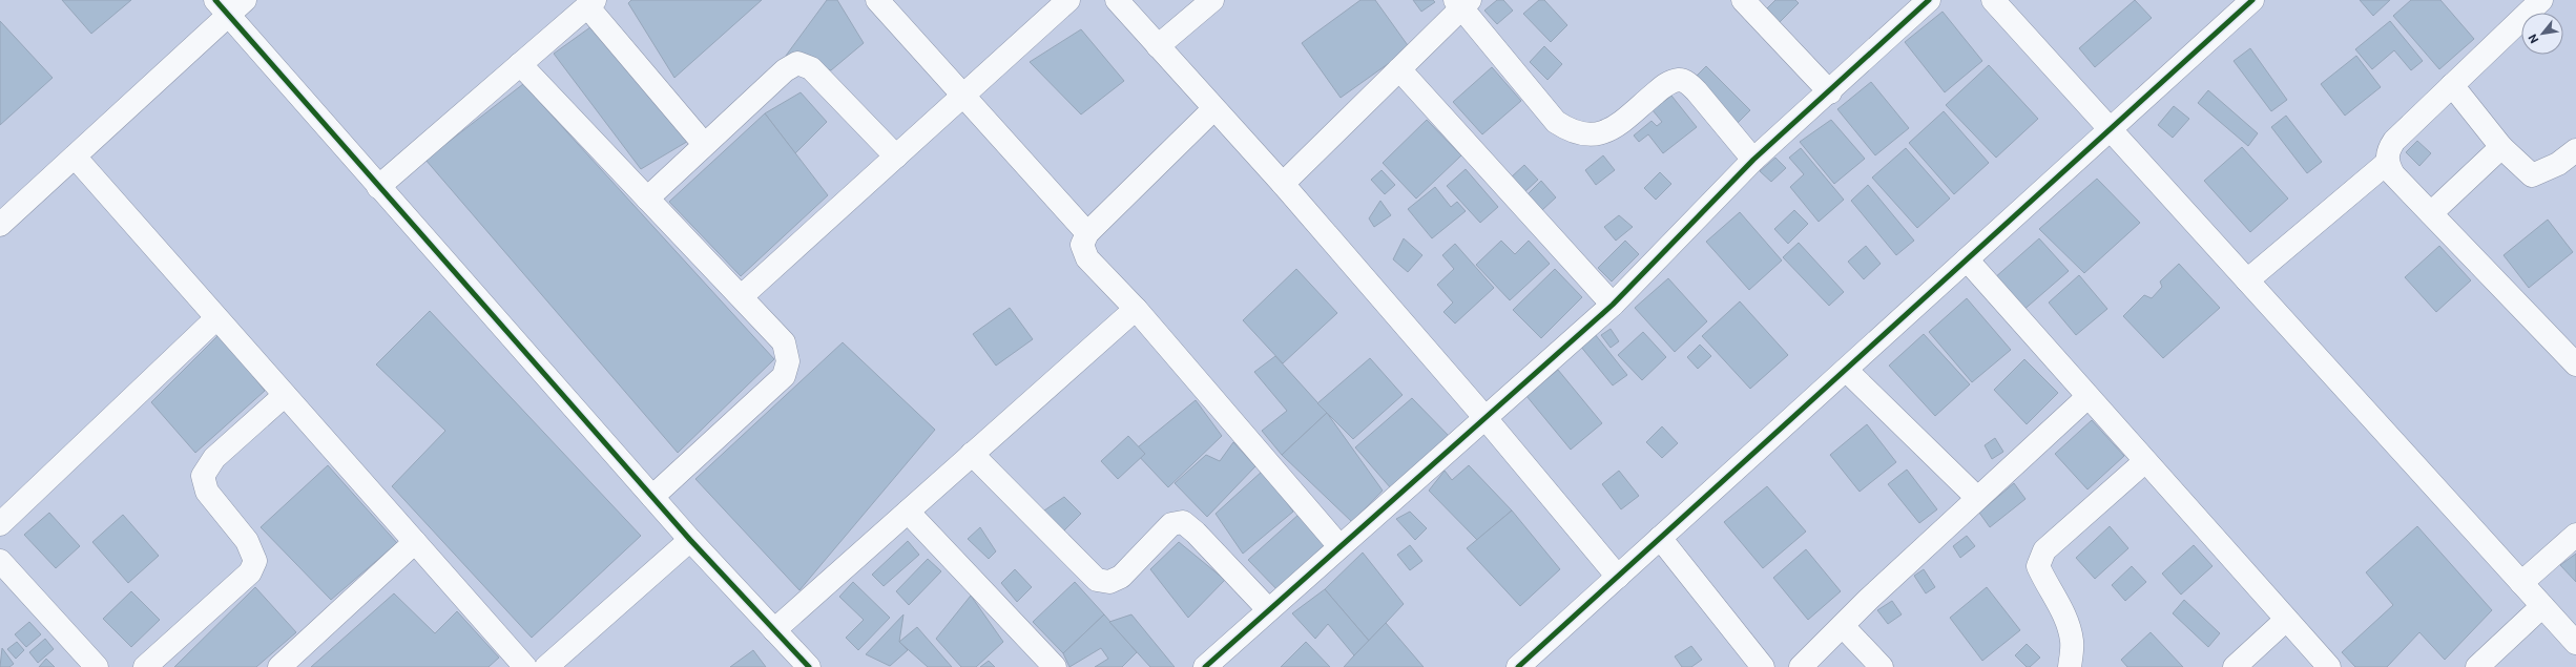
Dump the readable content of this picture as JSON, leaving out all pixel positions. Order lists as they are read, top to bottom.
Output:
{
  "north": "bottom left"
}
